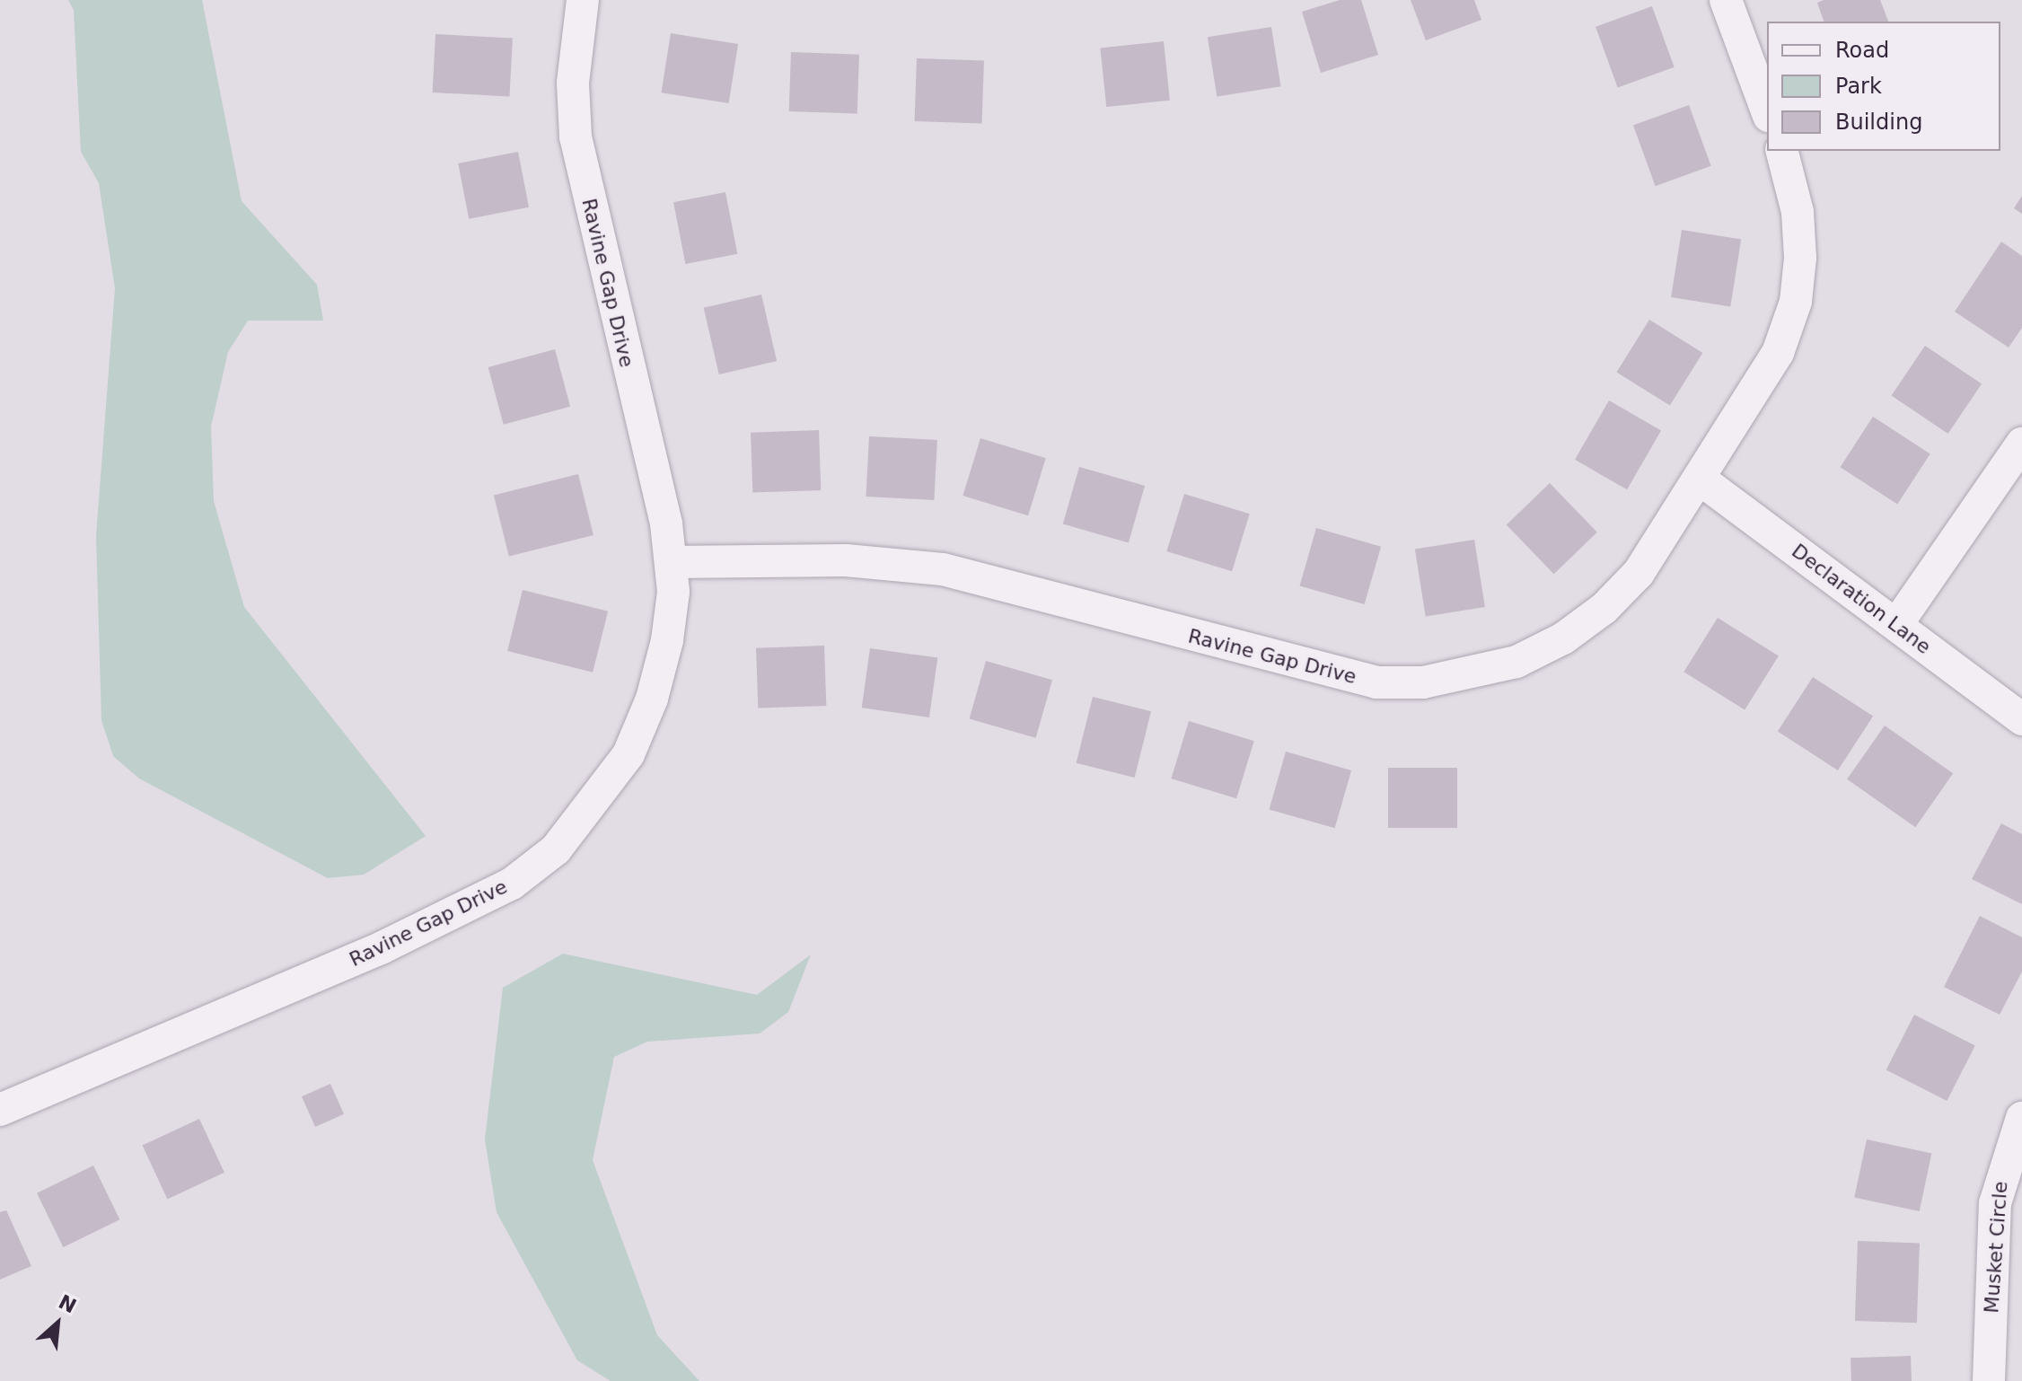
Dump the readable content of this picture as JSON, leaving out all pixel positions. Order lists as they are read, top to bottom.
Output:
{
  "streets": {
    "street": ["Ravine Gap Drive", "Declaration Lane", "Musket Circle"]
  },
  "crossings": [
    ["Ravine Gap Drive", "Declaration Lane"]
  ],
  "legend": ["Road", "Park", "Building"],
  "north": "top right"
}
